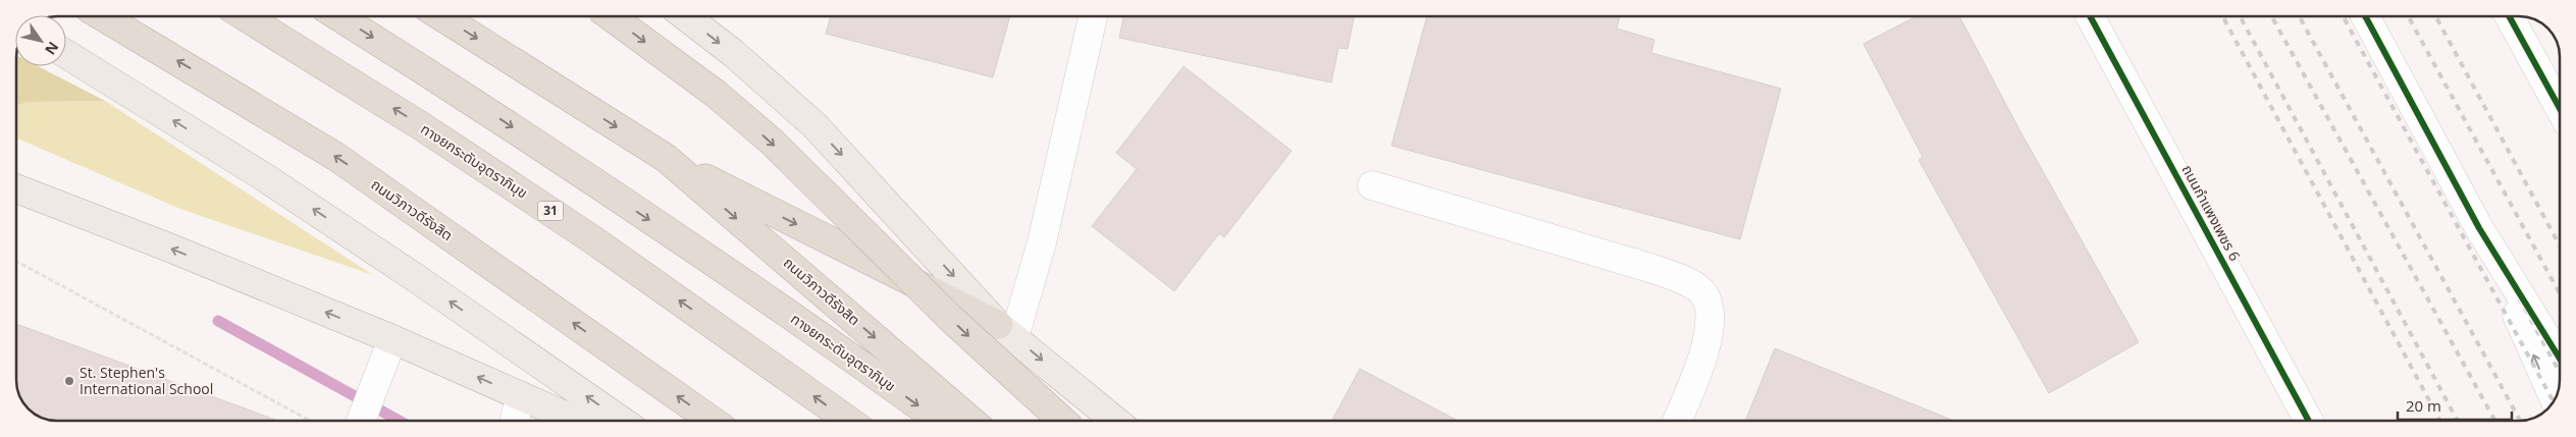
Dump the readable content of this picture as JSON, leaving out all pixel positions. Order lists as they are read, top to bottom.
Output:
{
  "streets": {
    "highway": ["ทางยกระดับอุตราภิมุข", "ถนนวิภาวดีรังสิต", "31"],
    "street": ["ถนนกำแพงเพชร 6"]
  },
  "places": ["St. Stephen's International School"],
  "scale_bar": "20 m",
  "north": "bottom right"
}
